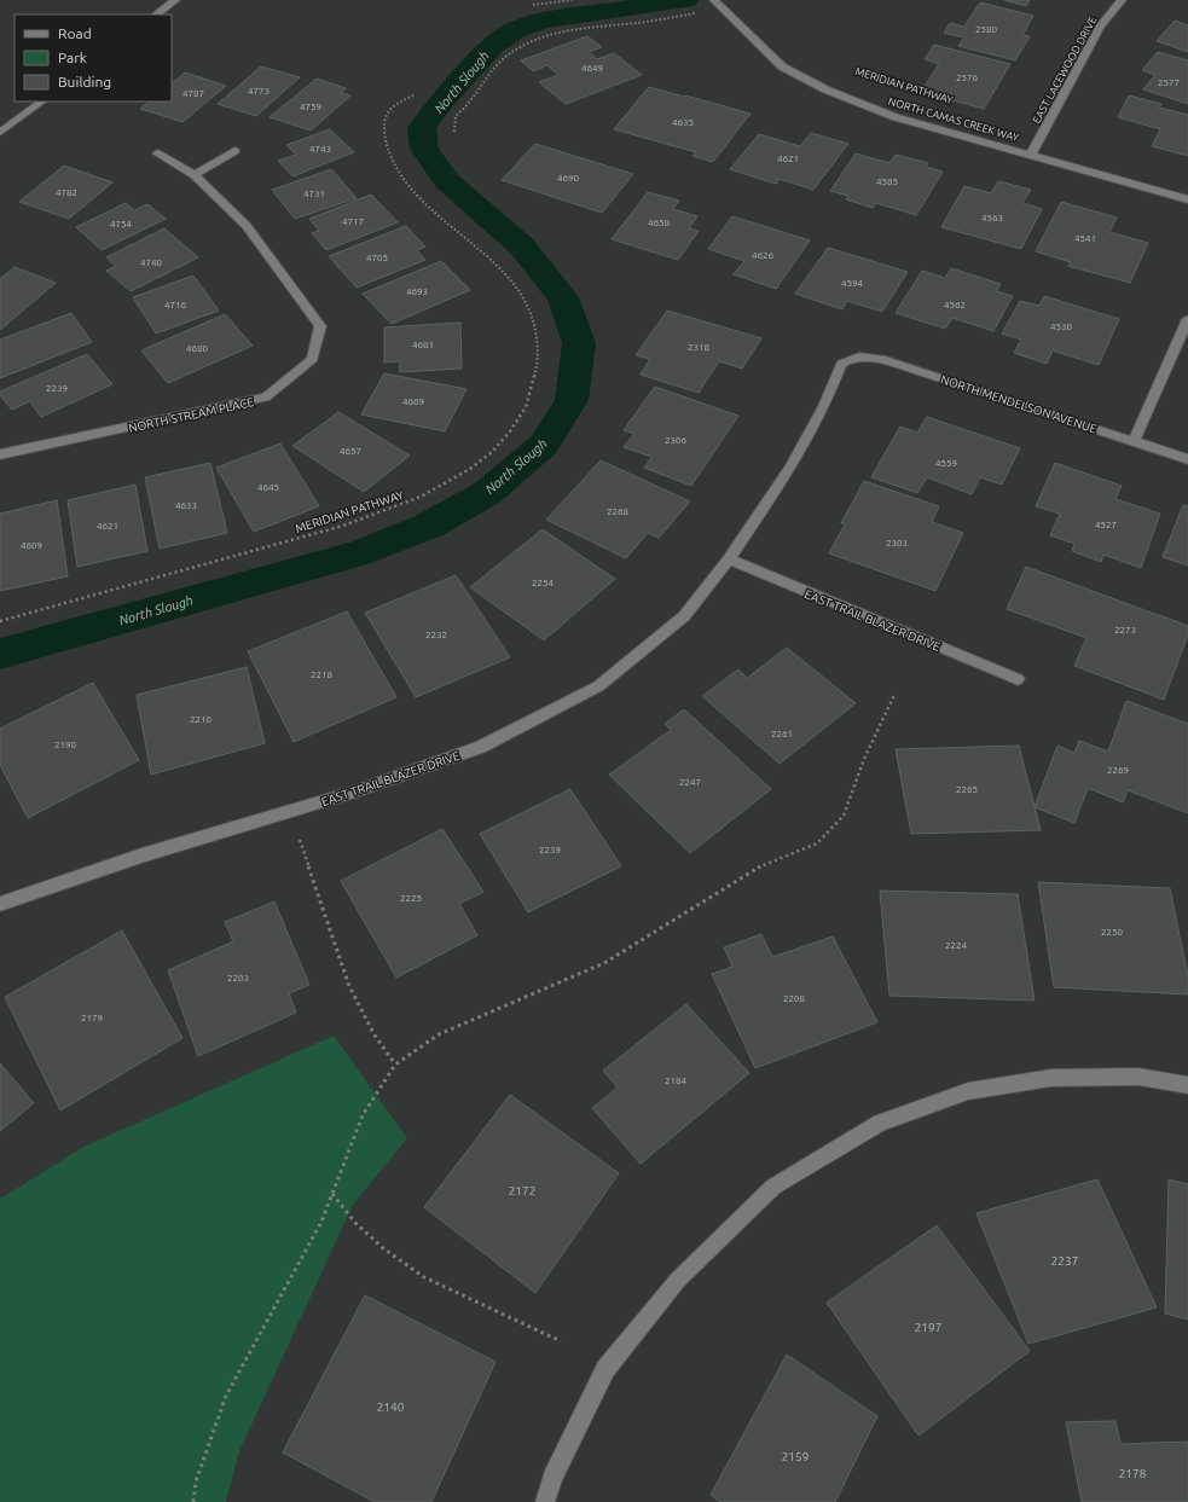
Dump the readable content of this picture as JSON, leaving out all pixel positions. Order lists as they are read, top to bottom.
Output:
{
  "streets": {
    "street": [
      "EAST LACEWOOD DRIVE",
      "NORTH CAMAS CREEK WAY",
      "NORTH MENDELSON AVENUE",
      "NORTH STREAM PLACE",
      "EAST TRAIL BLAZER DRIVE"
    ],
    "path": ["MERIDIAN PATHWAY"]
  },
  "crossings": [
    ["EAST LACEWOOD DRIVE", "NORTH CAMAS CREEK WAY"],
    ["NORTH MENDELSON AVENUE", "EAST TRAIL BLAZER DRIVE"]
  ],
  "water": ["North Slough"],
  "house_numbers": [
    "2580",
    "4649",
    "2576",
    "2577",
    "4773",
    "4787",
    "4759",
    "4635",
    "4743",
    "4621",
    "4690",
    "4585",
    "4782",
    "4731",
    "4563",
    "4717",
    "4658",
    "4754",
    "4541",
    "4626",
    "4705",
    "4740",
    "4594",
    "4693",
    "4716",
    "4562",
    "4530",
    "4681",
    "2318",
    "4680",
    "2239",
    "4669",
    "2306",
    "4657",
    "4559",
    "4645",
    "4633",
    "2268",
    "4527",
    "4621",
    "2303",
    "4609",
    "2254",
    "2273",
    "2232",
    "2218",
    "2210",
    "2261",
    "2190",
    "2269",
    "2247",
    "2265",
    "2239",
    "2225",
    "2250",
    "2224",
    "2203",
    "2208",
    "2179",
    "2184",
    "2172",
    "2237",
    "2197",
    "2140",
    "2159",
    "2178"
  ],
  "legend": ["Road", "Park", "Building"]
}
